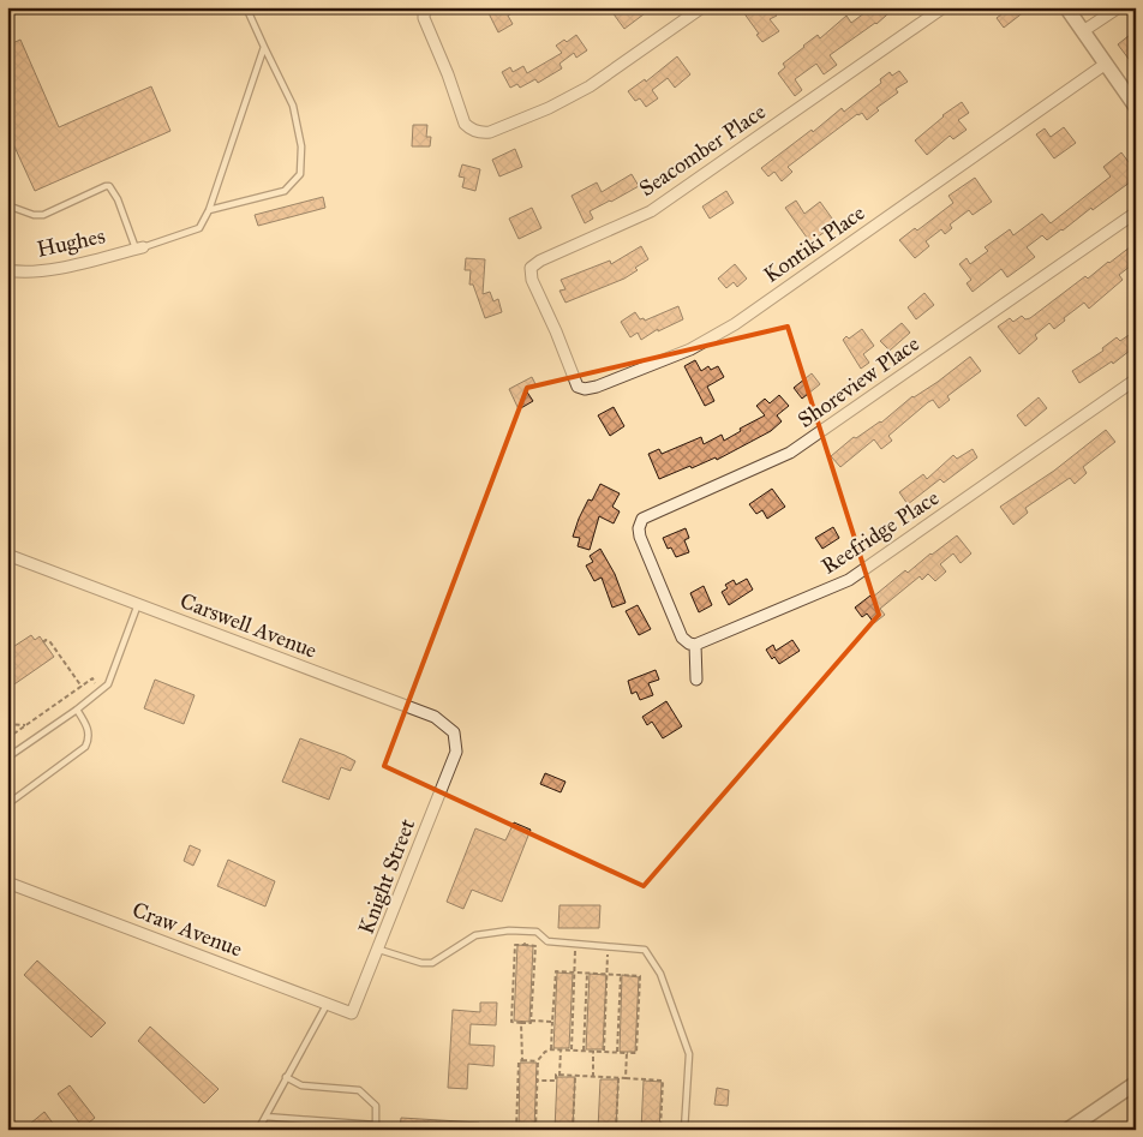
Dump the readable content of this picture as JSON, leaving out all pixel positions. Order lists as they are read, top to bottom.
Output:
{
  "streets": {
    "street": [
      "Seacomber Place",
      "Hughes",
      "Kontiki Place",
      "Shoreview Place",
      "Reefridge Place",
      "Carswell Avenue",
      "Knight Street",
      "Craw Avenue"
    ]
  },
  "crossings": [
    ["Seacomber Place", "Kontiki Place"],
    ["Shoreview Place", "Reefridge Place"],
    ["Carswell Avenue", "Knight Street"],
    ["Knight Street", "Craw Avenue"]
  ]
}
